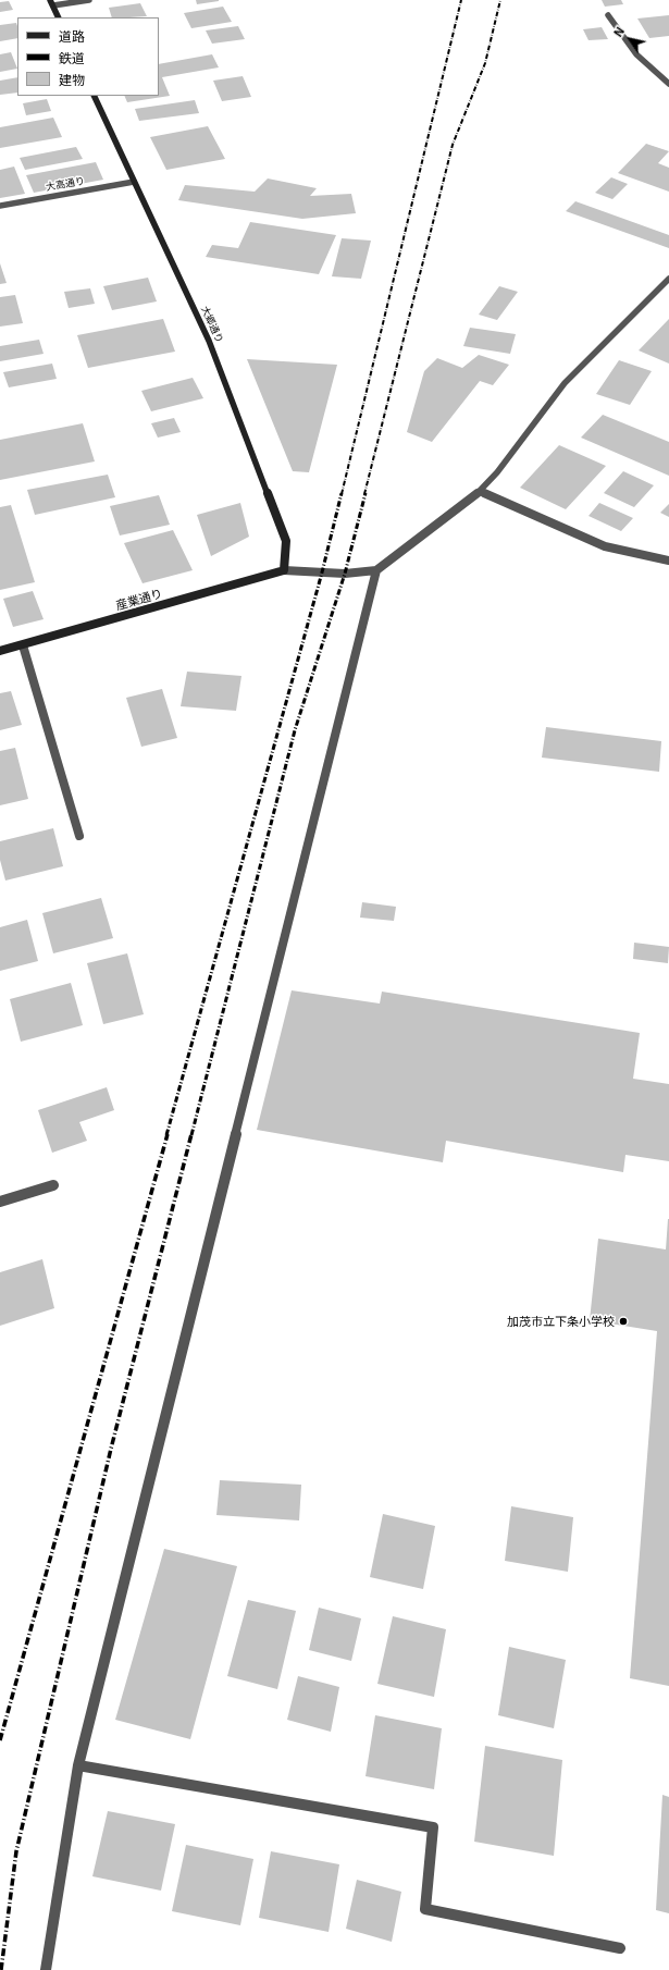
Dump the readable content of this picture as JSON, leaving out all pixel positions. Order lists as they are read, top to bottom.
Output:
{
  "streets": {
    "street": ["大高通り", "大郷通り", "産業通り"]
  },
  "crossings": [
    ["大高通り", "大郷通り"],
    ["大郷通り", "産業通り"]
  ],
  "places": ["加茂市立下条小学校"],
  "legend": ["道路", "鉄道", "建物"],
  "north": "top left"
}
